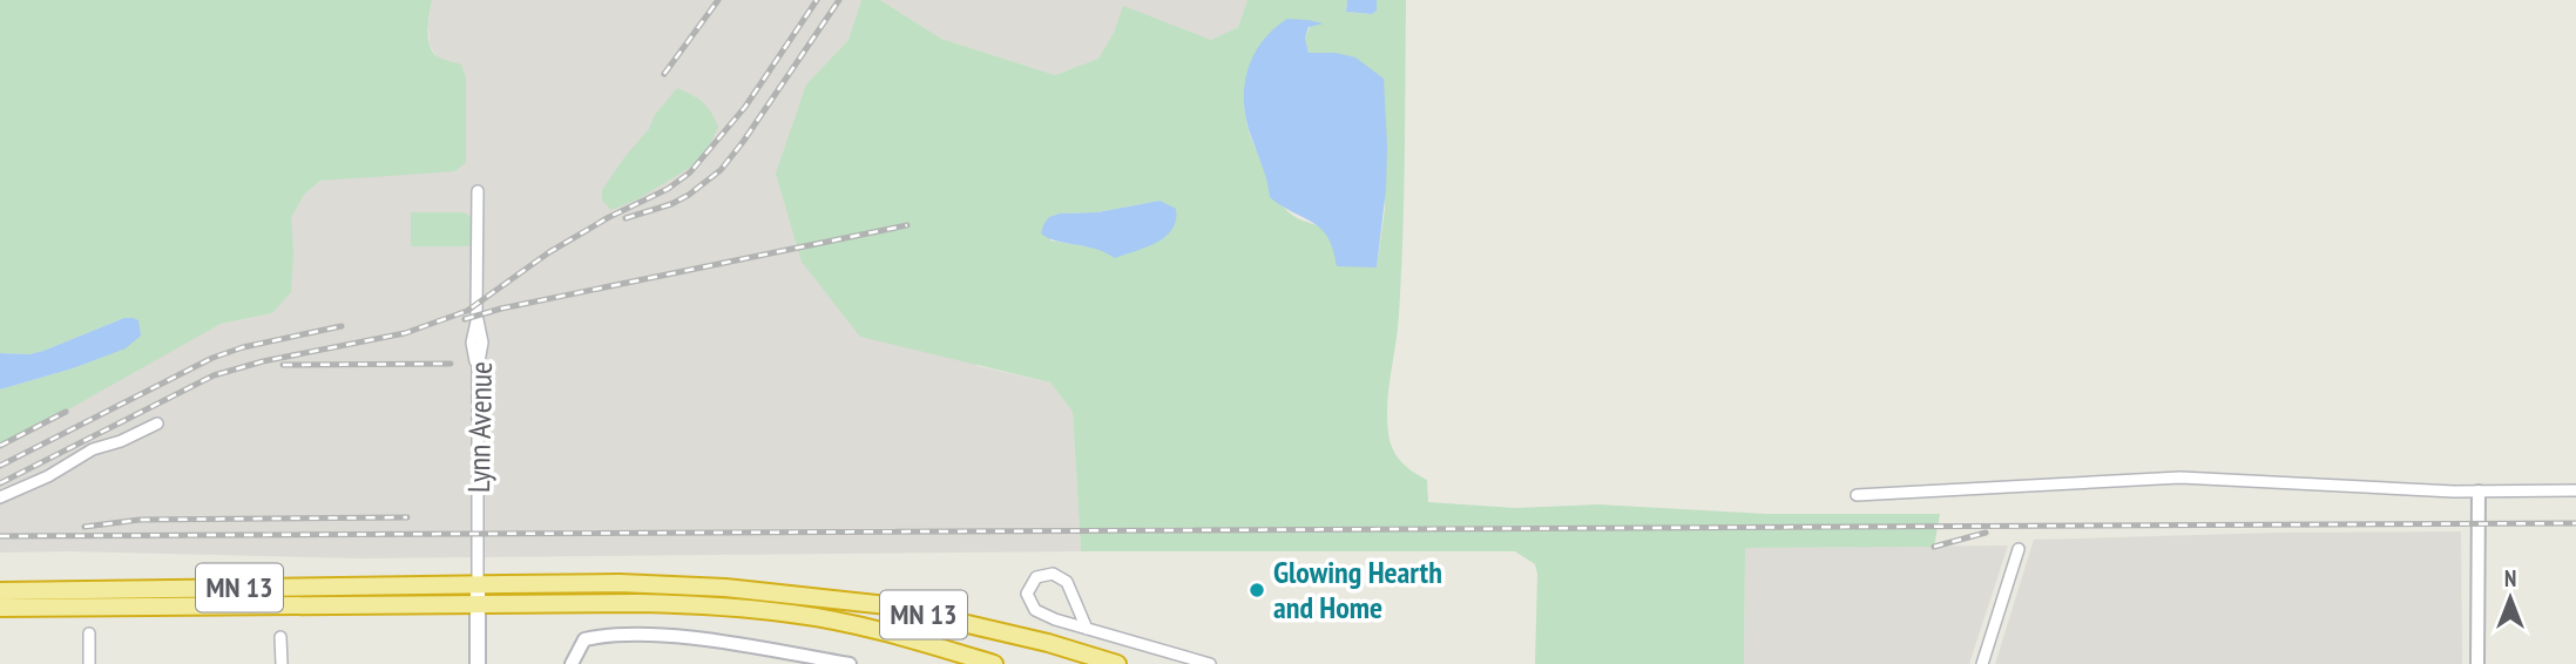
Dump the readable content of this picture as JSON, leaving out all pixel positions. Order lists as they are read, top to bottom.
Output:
{
  "streets": {
    "highway": ["MN 13"],
    "main road": ["Lynn Avenue"]
  },
  "crossings": [
    ["Lynn Avenue", "MN 13"]
  ],
  "places": ["Glowing Hearth and Home"],
  "north": "top"
}
